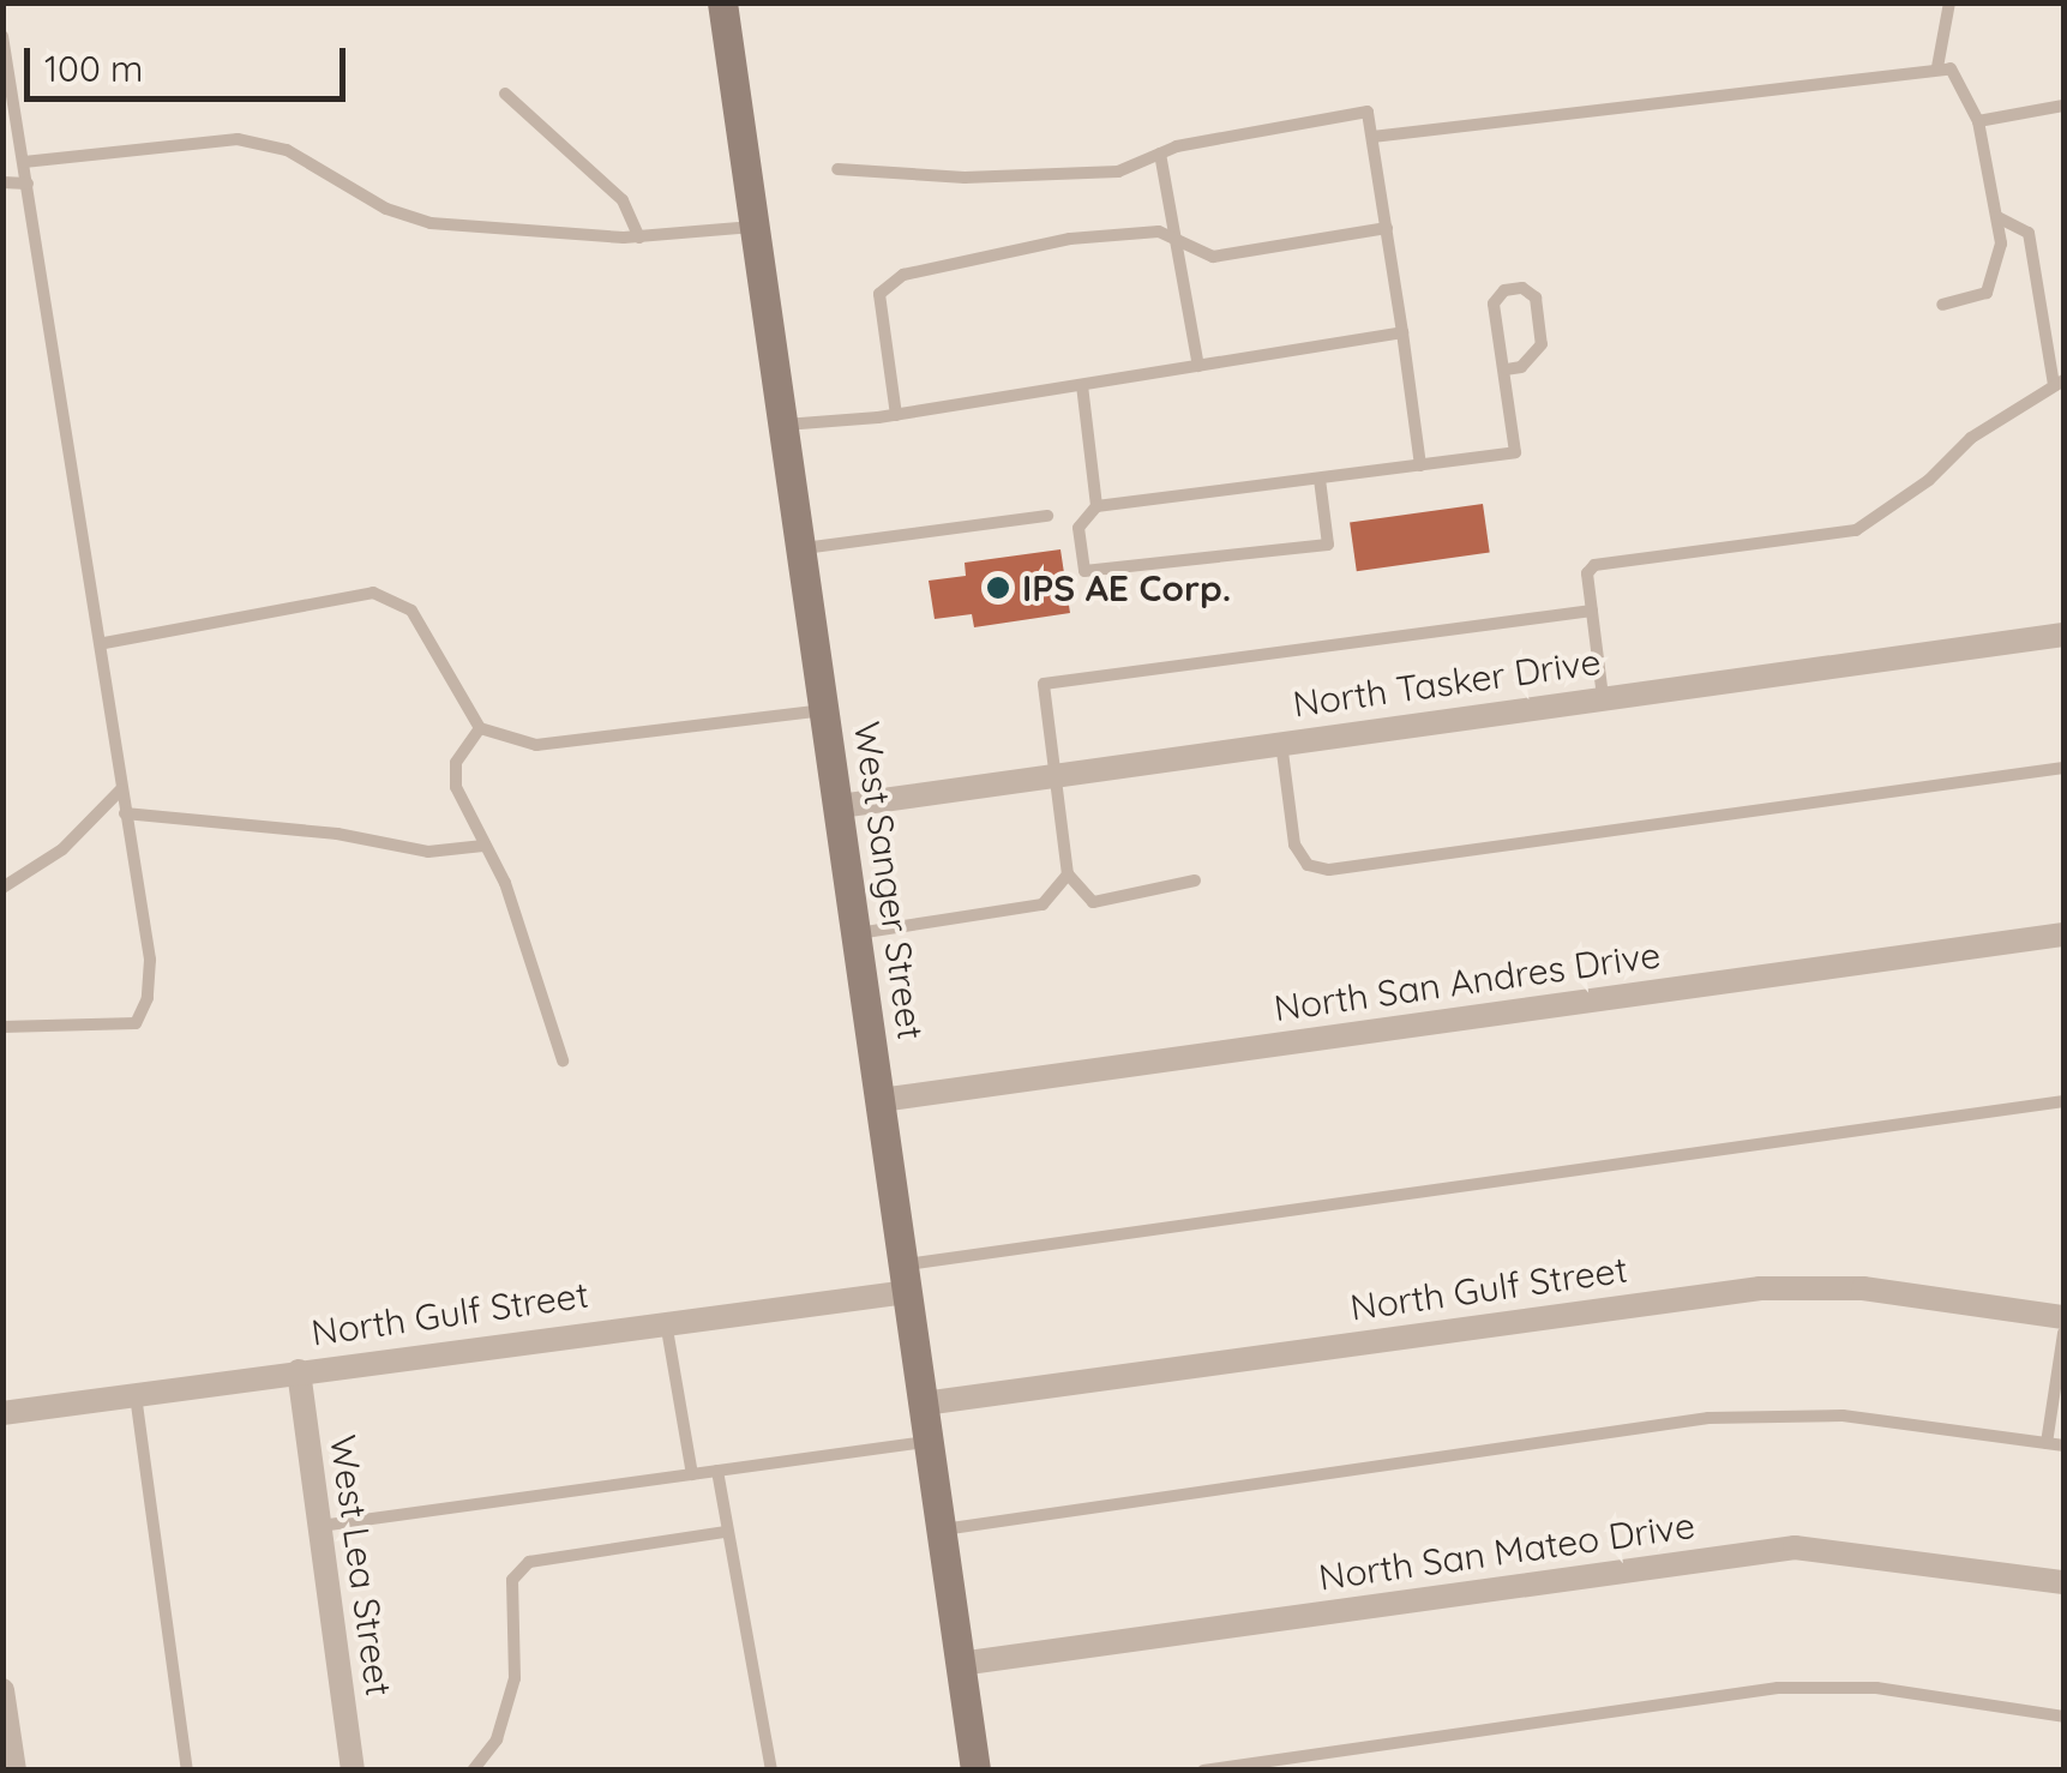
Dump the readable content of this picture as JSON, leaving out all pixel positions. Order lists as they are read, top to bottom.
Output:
{
  "streets": {
    "main road": ["West Sanger Street"],
    "street": [
      "North Tasker Drive",
      "North San Andres Drive",
      "North Gulf Street",
      "North San Mateo Drive",
      "West Lea Street"
    ]
  },
  "crossings": [
    ["North Tasker Drive", "West Sanger Street"],
    ["West Sanger Street", "North San Andres Drive"],
    ["West Sanger Street", "North Gulf Street"],
    ["West Sanger Street", "North San Mateo Drive"],
    ["North Gulf Street", "West Lea Street"]
  ],
  "places": ["IPS AE Corp."],
  "scale_bar": "100 m"
}
